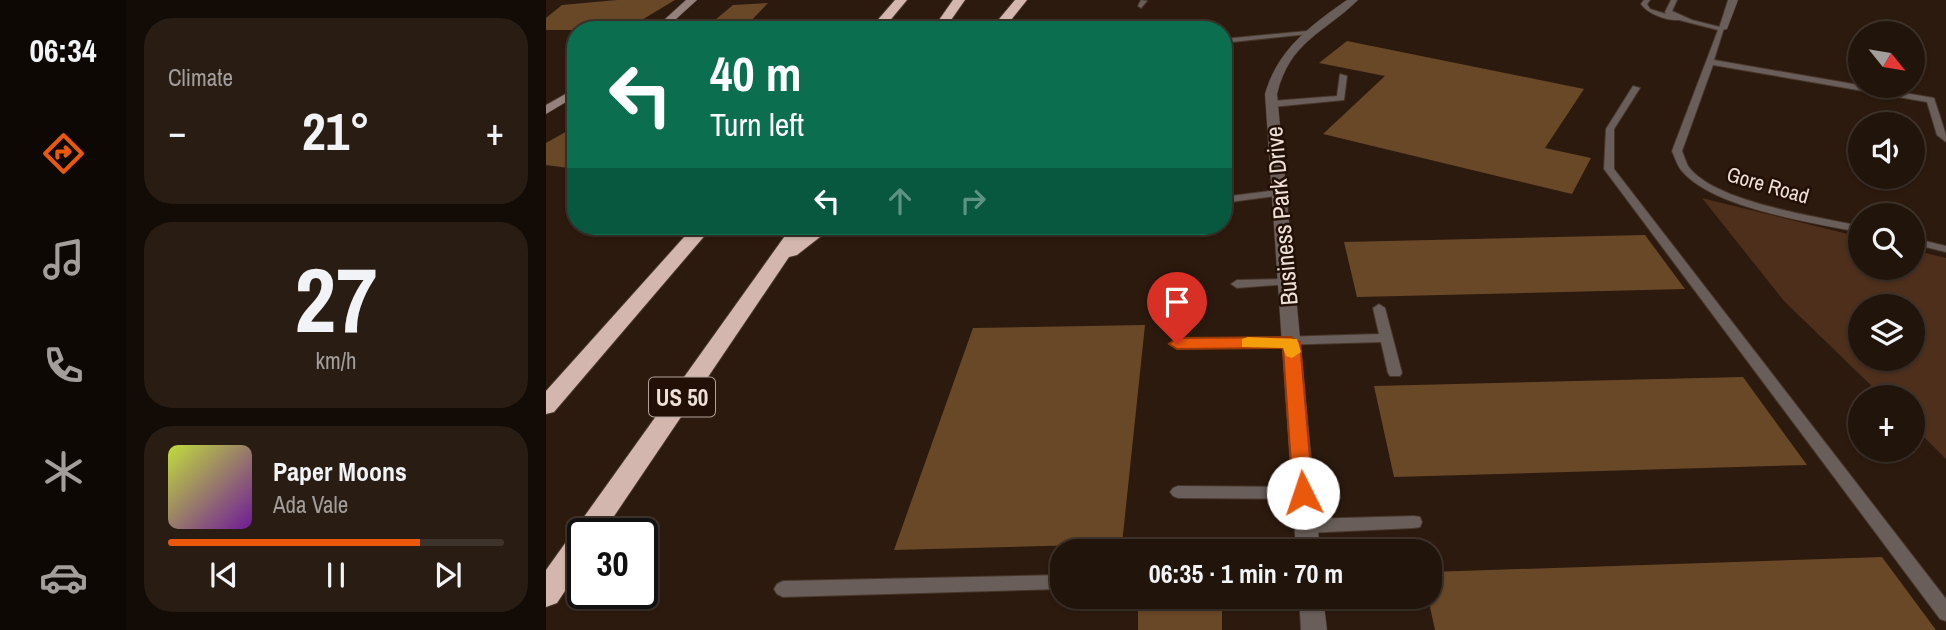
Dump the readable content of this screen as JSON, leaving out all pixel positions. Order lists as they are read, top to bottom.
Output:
{
  "streets": {
    "highway": ["US 50"],
    "street": ["Gore Road", "Business Park Drive"]
  },
  "north": "bottom right",
  "page": {
    "tabs": "06:34",
    "tile": [
      "Climate",
      ["27", "km/h"]
    ],
    "map_buttons": "+",
    "turn": ["40 m", "Turn left"],
    "heat": ["−", "21°", "+"],
    "song": ["Paper Moons", "Ada Vale"],
    "limit": "30",
    "trip": "06:35 · 1 min · 70 m"
  }
}
